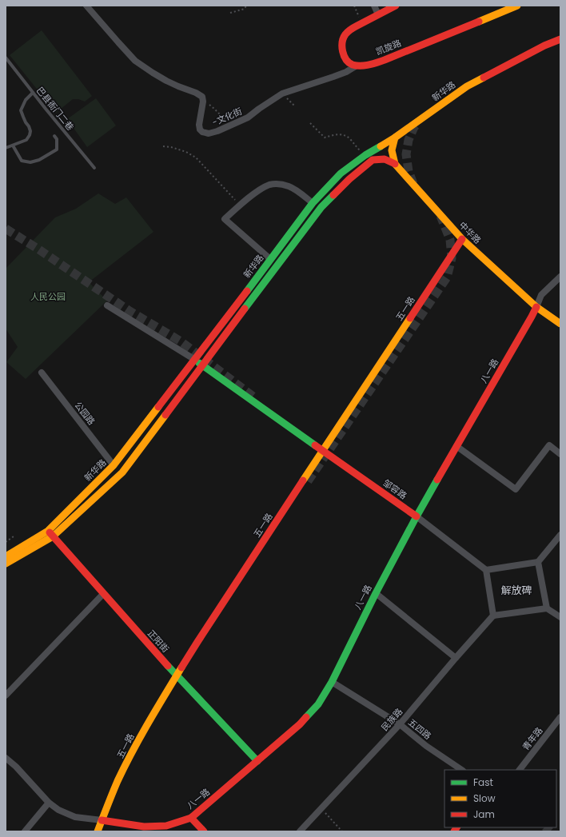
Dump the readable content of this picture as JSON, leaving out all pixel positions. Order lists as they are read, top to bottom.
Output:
{
  "streets": {
    "street": [
      "凯旋路",
      "新华路",
      "-文化街",
      "中华路",
      "五一路",
      "八一路",
      "公园路",
      "邹容路",
      "正阳街",
      "民族路",
      "五四路",
      "青年路"
    ],
    "lane": ["巴县衙门二巷"]
  },
  "crossings": [
    ["凯旋路", "-文化街"],
    ["新华路", "中华路"],
    ["新华路", "公园路"],
    ["新华路", "邹容路"],
    ["新华路", "正阳街"],
    ["中华路", "五一路"],
    ["中华路", "八一路"],
    ["五一路", "八一路"],
    ["五一路", "邹容路"],
    ["五一路", "正阳街"],
    ["八一路", "邹容路"],
    ["八一路", "正阳街"],
    ["八一路", "五四路"],
    ["民族路", "五四路"]
  ],
  "districts": ["解放碑"],
  "parks": ["人民公园"],
  "legend": ["Fast", "Slow", "Jam"]
}
